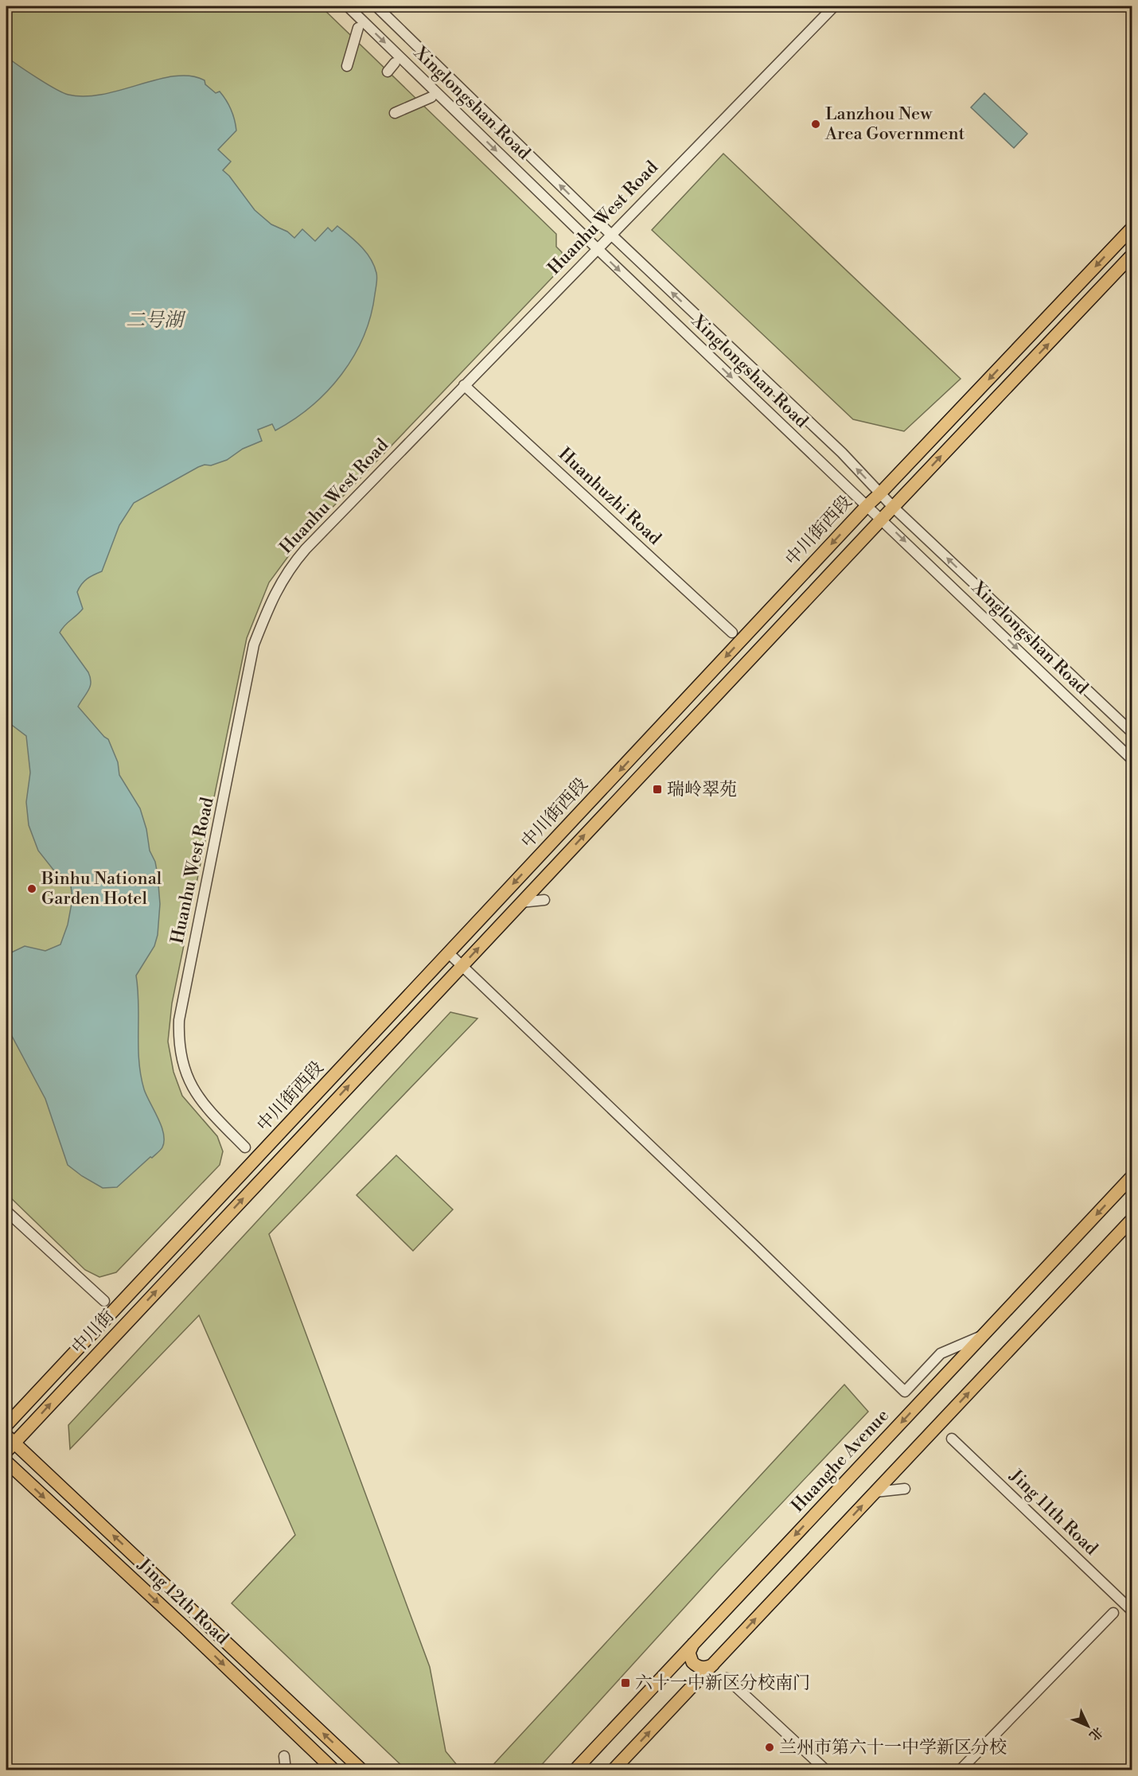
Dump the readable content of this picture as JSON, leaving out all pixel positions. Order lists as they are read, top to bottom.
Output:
{
  "streets": {
    "main road": [
      "中川街西段",
      "中川街",
      "Huanghe Avenue",
      "Jing 12th Road"
    ],
    "street": [
      "Xinglongshan Road",
      "Huanhu West Road",
      "Huanhuzhi Road",
      "Jing 11th Road"
    ]
  },
  "crossings": [
    ["Xinglongshan Road", "Huanhu West Road"],
    ["Xinglongshan Road", "中川街西段"],
    ["Huanhu West Road", "Huanhuzhi Road"],
    ["中川街西段", "中川街"]
  ],
  "one_way": ["中川街"],
  "water": ["二号湖"],
  "places": {
    "other": ["Lanzhou New Area Government", "Binhu National Garden Hotel", "兰州市第六十一中学新区分校"],
    "transit": ["瑞岭翠苑", "六十一中新区分校南门"]
  },
  "north": "bottom right"
}
